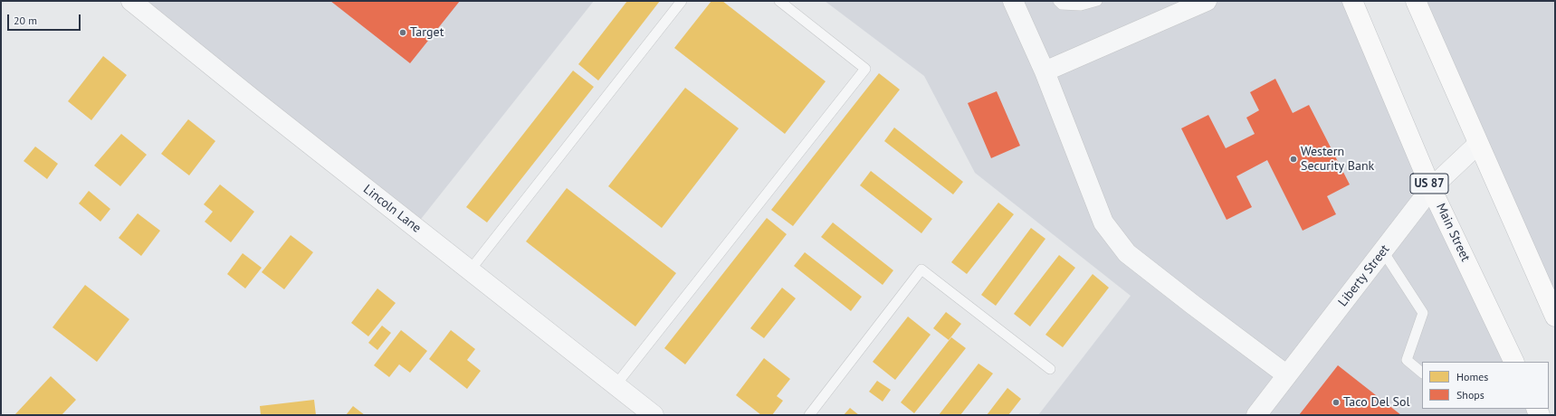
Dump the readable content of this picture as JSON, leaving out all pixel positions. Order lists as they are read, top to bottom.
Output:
{
  "streets": {
    "main road": ["US 87", "Main Street"],
    "street": ["Lincoln Lane", "Liberty Street"]
  },
  "crossings": [
    ["Main Street", "Liberty Street"]
  ],
  "places": ["Target", "Western Security Bank", "Taco Del Sol"],
  "legend": ["Homes", "Shops"],
  "scale_bar": "20 m"
}
